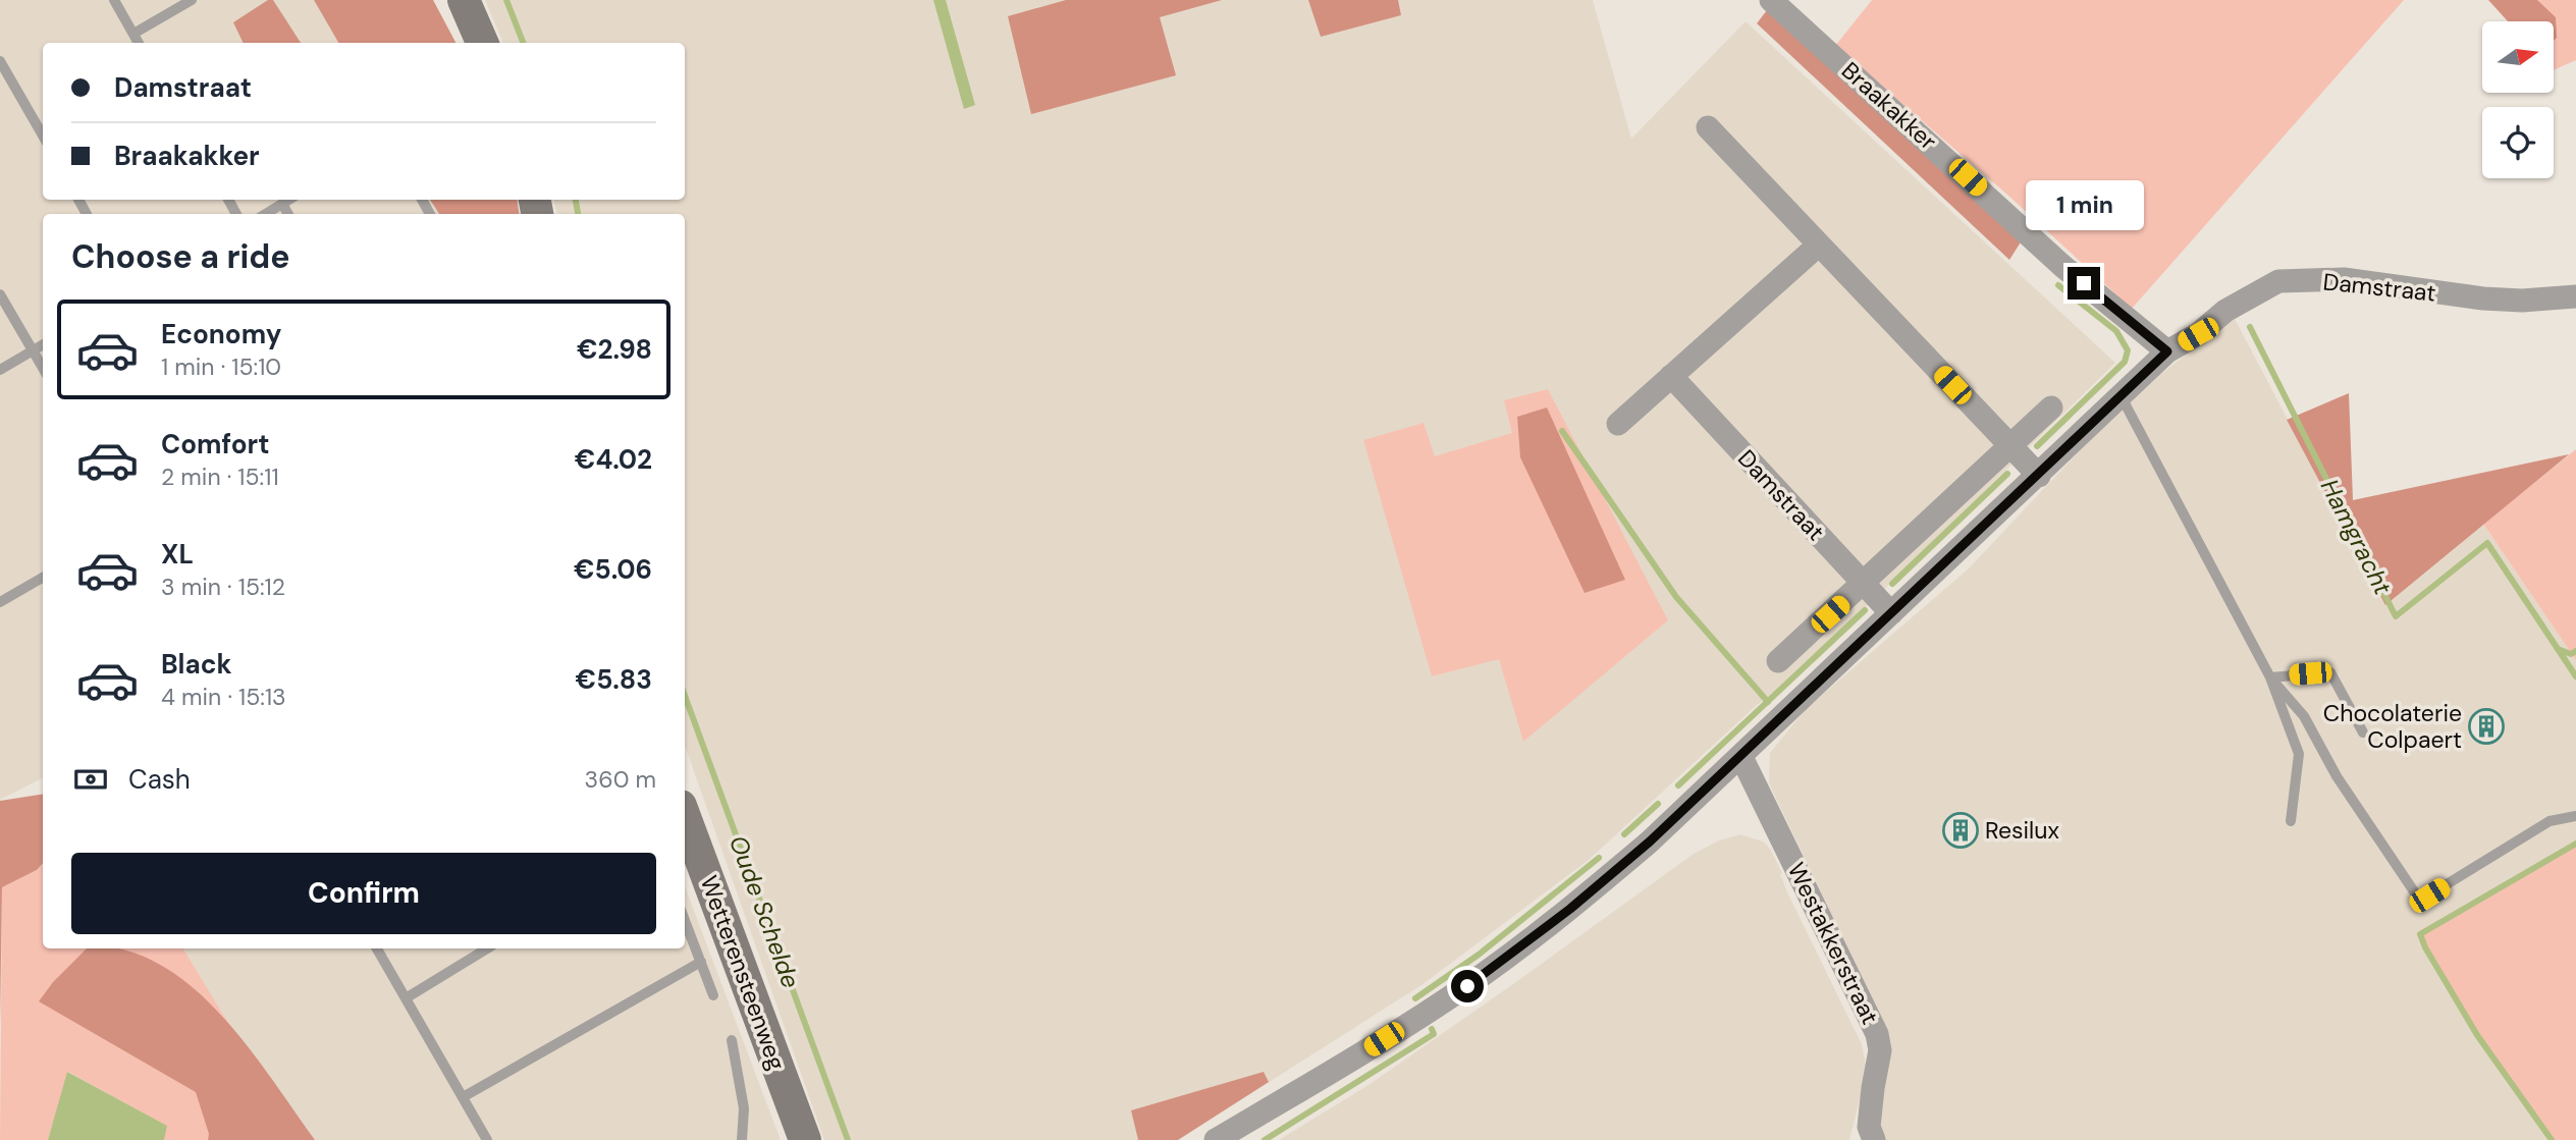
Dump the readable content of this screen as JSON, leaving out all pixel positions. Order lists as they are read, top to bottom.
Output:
{
  "streets": {
    "street": [
      "Braakakker",
      "Damstraat",
      "Westakkerstraat",
      "Wetterensteenweg"
    ]
  },
  "crossings": [
    ["Braakakker", "Damstraat"],
    ["Damstraat", "Westakkerstraat"]
  ],
  "water": ["Hamgracht", "Oude Schelde"],
  "places": {
    "building": ["Chocolaterie Colpaert", "Resilux"]
  },
  "north": "right",
  "page": {
    "banner": ["Damstraat", "Braakakker"],
    "bubble": "1 min",
    "heading": "Choose a ride",
    "list": [
      {
        "name": "Economy",
        "note": "1 min · 15:10",
        "value": "€2.98"
      },
      {
        "name": "Comfort",
        "note": "2 min · 15:11",
        "value": "€4.02"
      },
      {
        "name": "XL",
        "note": "3 min · 15:12",
        "value": "€5.06"
      },
      {
        "name": "Black",
        "note": "4 min · 15:13",
        "value": "€5.83"
      }
    ],
    "pay": ["Cash", "360 m"],
    "buttons": "Confirm"
  }
}
